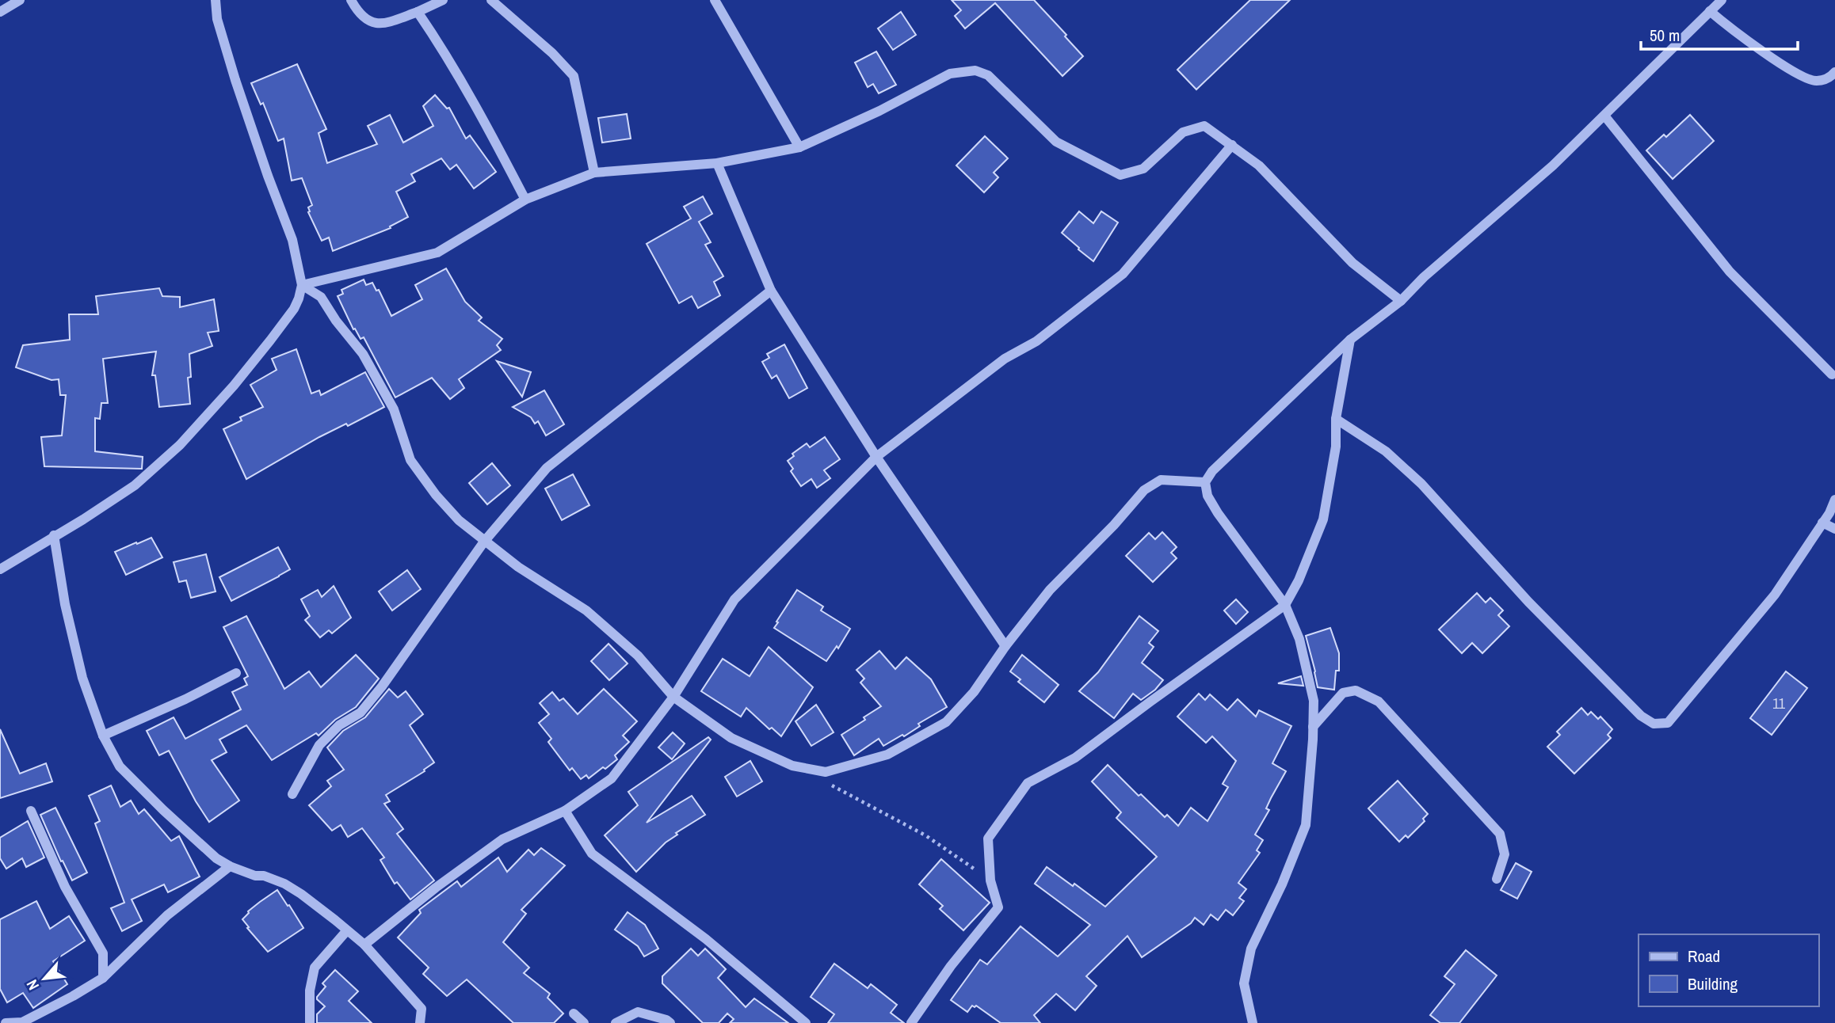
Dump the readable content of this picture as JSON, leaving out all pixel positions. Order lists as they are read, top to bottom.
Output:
{
  "house_numbers": ["11"],
  "legend": ["Road", "Building"],
  "scale_bar": "50 m",
  "north": "bottom left"
}
